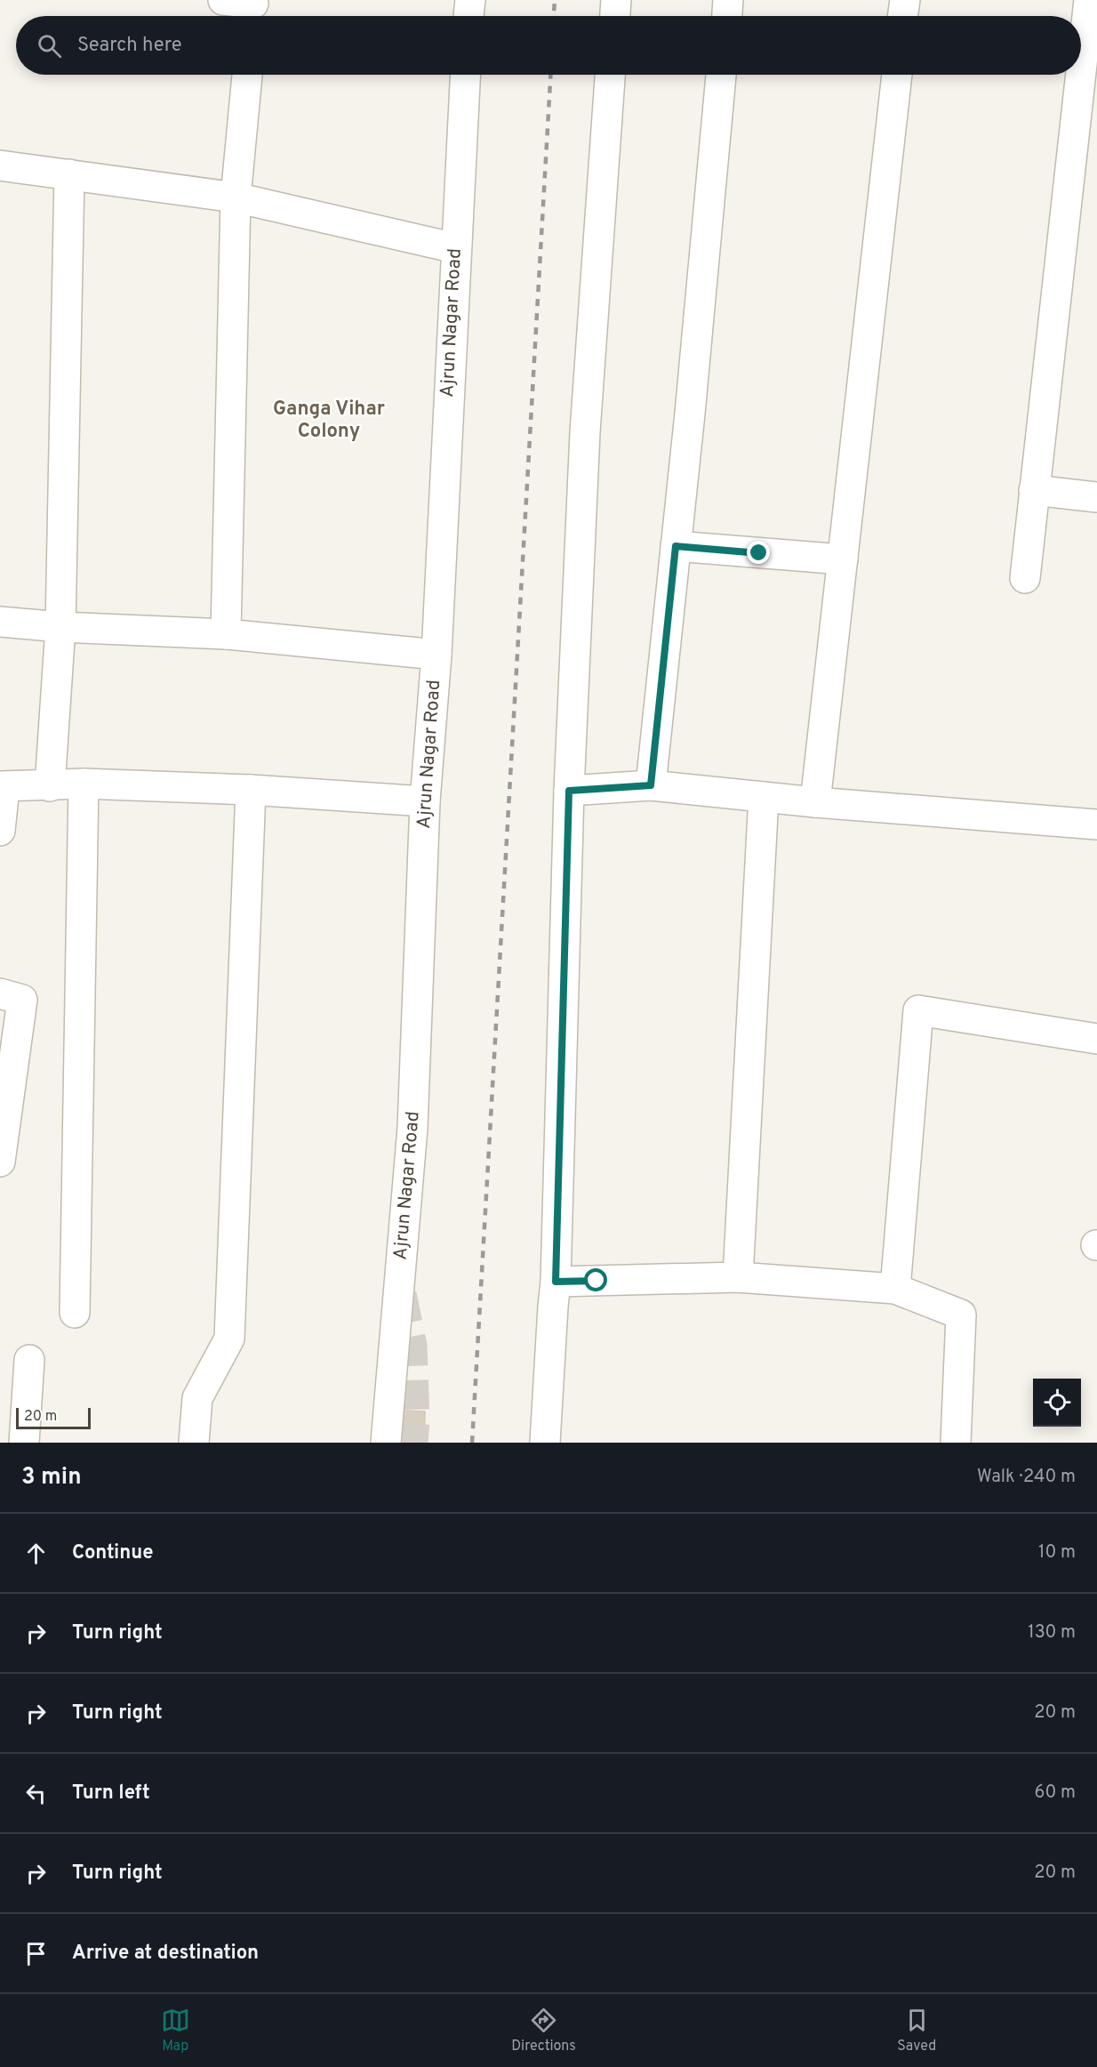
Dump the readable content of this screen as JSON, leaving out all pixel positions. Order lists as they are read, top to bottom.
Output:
{
  "streets": {
    "street": ["Ajrun Nagar Road"]
  },
  "districts": ["Ganga Vihar Colony"],
  "scale_bar": "20 m",
  "page": {
    "search": "Search here",
    "scale": "20 m",
    "heading": ["3 min", "Walk · 240 m"],
    "list": [
      ["Continue", "10 m"],
      ["Turn right", "130 m"],
      ["Turn right", "20 m"],
      ["Turn left", "60 m"],
      ["Turn right", "20 m"],
      "Arrive at destination"
    ],
    "nav": ["Map", "Directions", "Saved"]
  }
}
